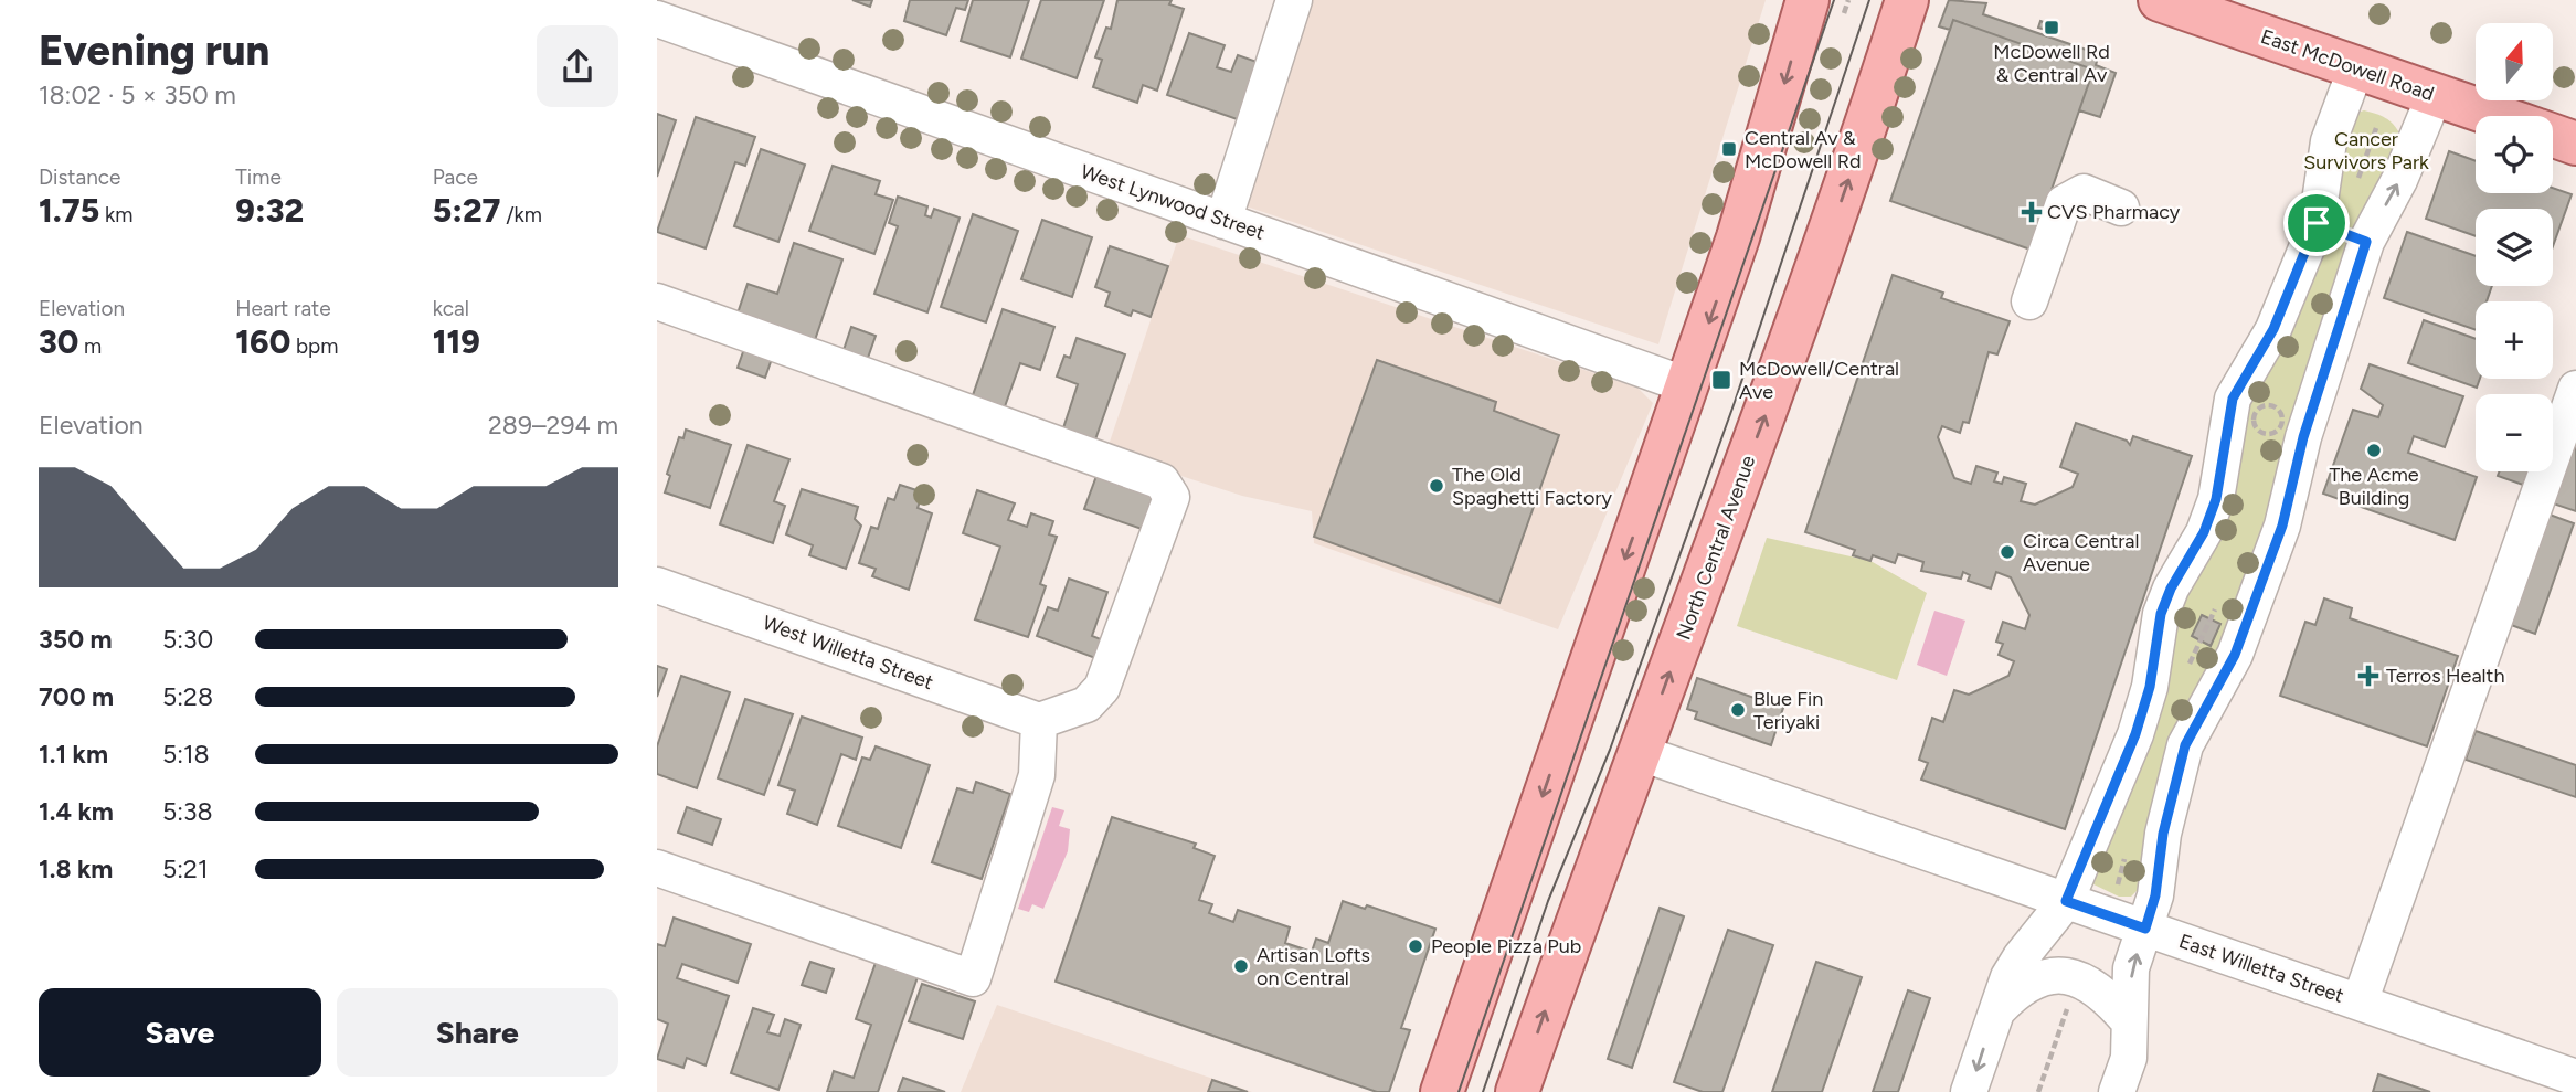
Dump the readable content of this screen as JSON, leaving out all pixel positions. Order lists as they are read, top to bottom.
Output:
{
  "streets": {
    "main road": ["East McDowell Road", "North Central Avenue"],
    "street": ["West Lynwood Street", "West Willetta Street", "East Willetta Street"]
  },
  "crossings": [
    ["North Central Avenue", "East Willetta Street"]
  ],
  "parks": ["Cancer Survivors Park"],
  "places": {
    "transit": ["McDowell Rd & Central Av", "Central Av & McDowell Rd", "McDowell/Central Ave"],
    "health": ["CVS Pharmacy", "Terros Health"],
    "other": [
      "The Acme Building",
      "The Old Spaghetti Factory",
      "Circa Central Avenue",
      "Blue Fin Teriyaki",
      "People Pizza Pub",
      "Artisan Lofts on Central"
    ]
  },
  "north": "top",
  "page": {
    "heading": ["Evening run", "18:02 · 5 × 350 m"],
    "map_buttons": ["+", "−"],
    "stats": [
      ["Distance", "1.75 km"],
      ["Time", "9:32"],
      ["Pace", "5:27 /km"],
      ["Elevation", "30 m"],
      ["Heart rate", "160 bpm"],
      ["kcal", "119"]
    ],
    "chart": ["Elevation", "289–294 m"],
    "list": [
      {
        "name": "350 m",
        "note": "5:30"
      },
      {
        "name": "700 m",
        "note": "5:28"
      },
      {
        "name": "1.1 km",
        "note": "5:18"
      },
      {
        "name": "1.4 km",
        "note": "5:38"
      },
      {
        "name": "1.8 km",
        "note": "5:21"
      }
    ],
    "buttons": ["Save", "Share"]
  }
}
